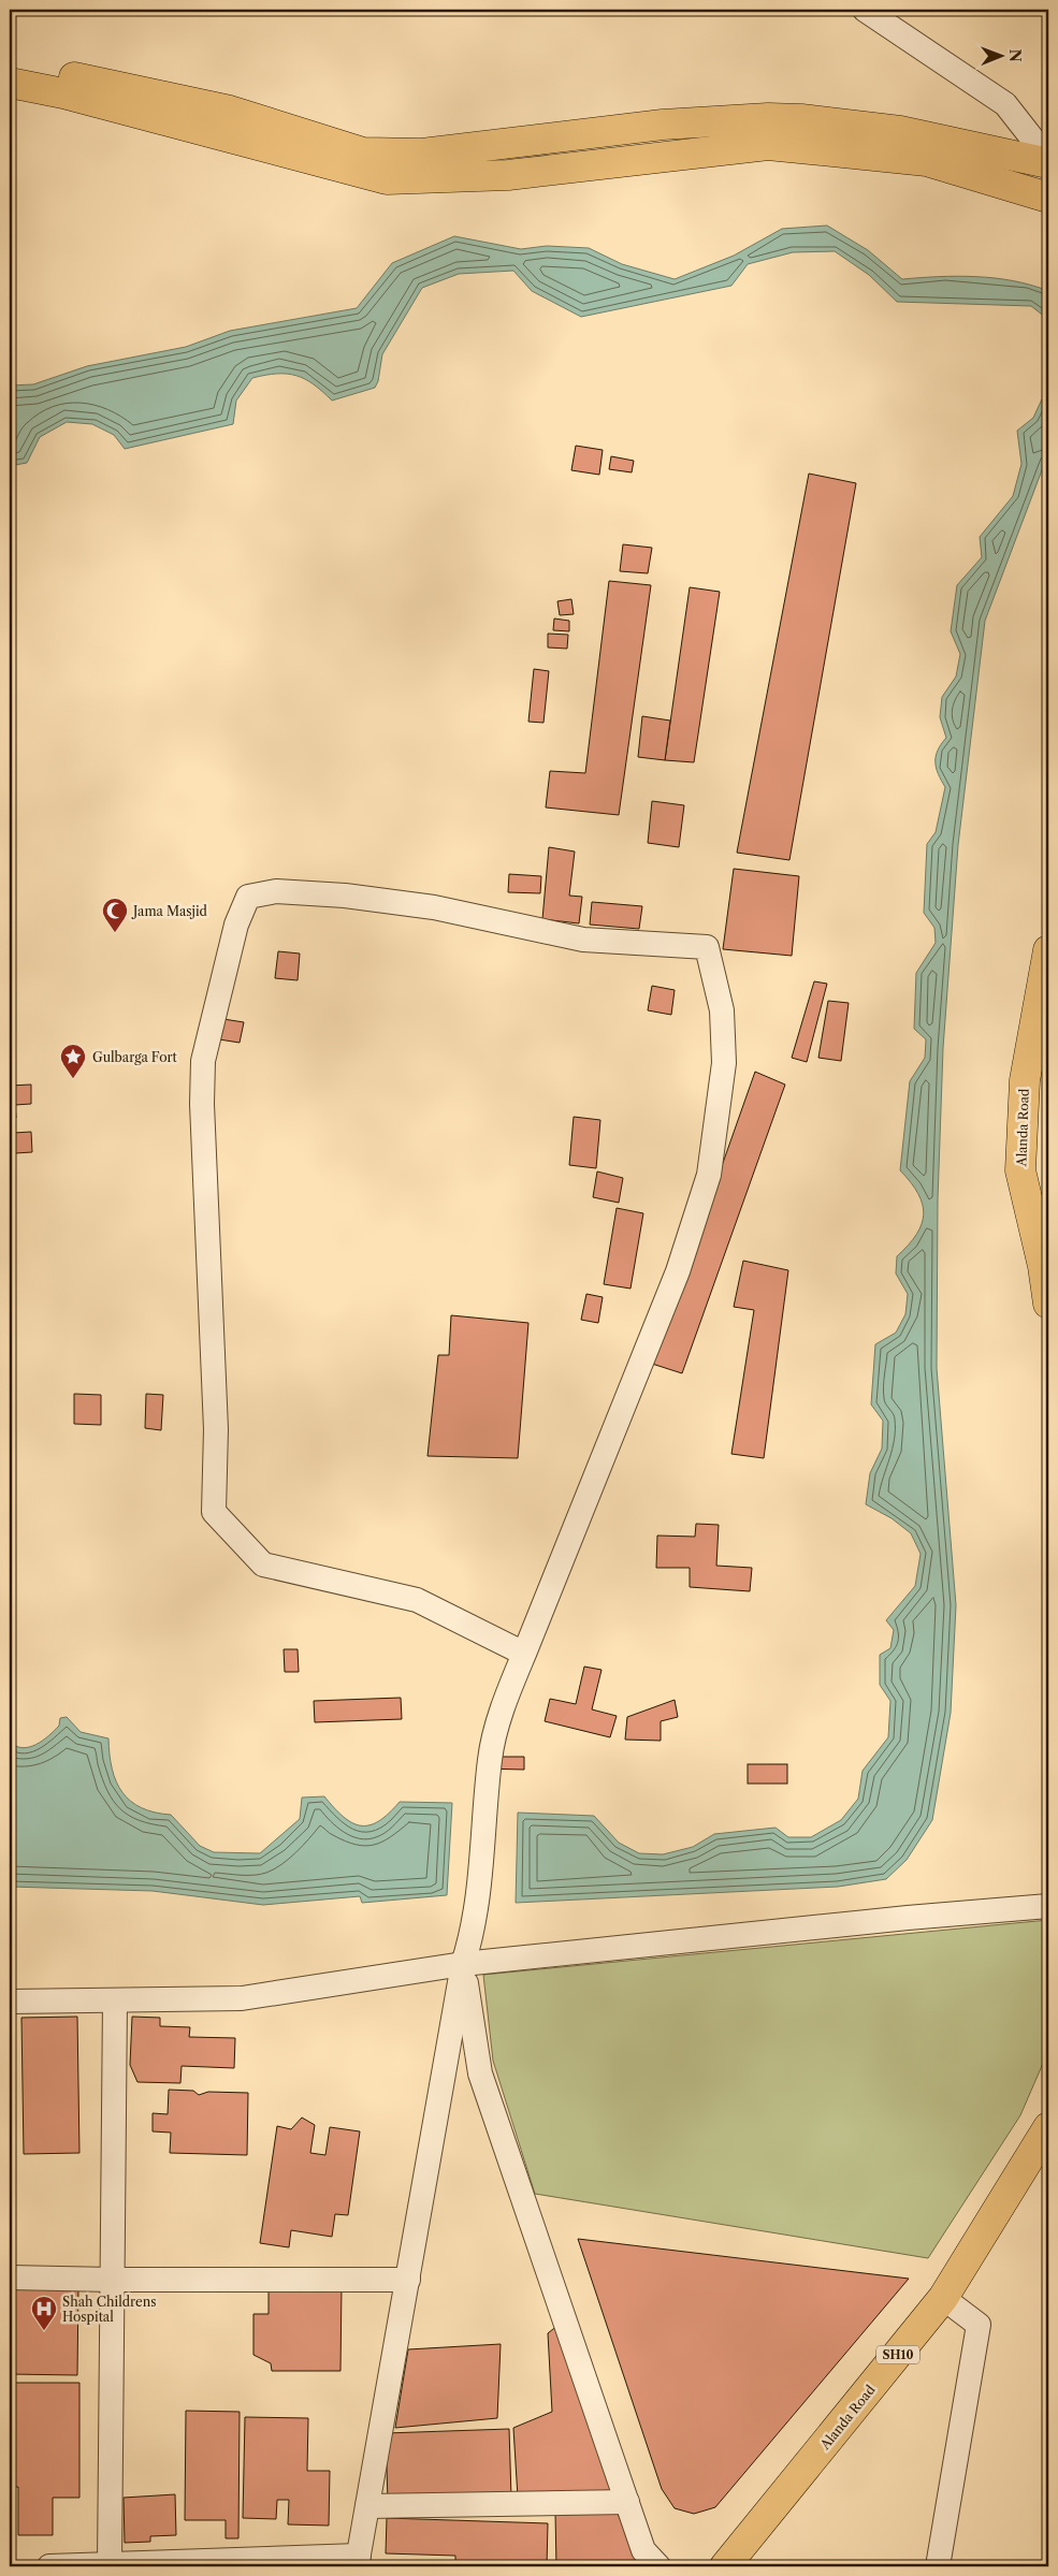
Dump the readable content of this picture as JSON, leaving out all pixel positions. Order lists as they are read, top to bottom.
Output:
{
  "streets": {
    "main road": ["Alanda Road", "SH10"]
  },
  "places": {
    "mosque": ["Jama Masjid"],
    "place": ["Gulbarga Fort"],
    "hospital": ["Shah Childrens Hospital"]
  },
  "north": "right"
}
